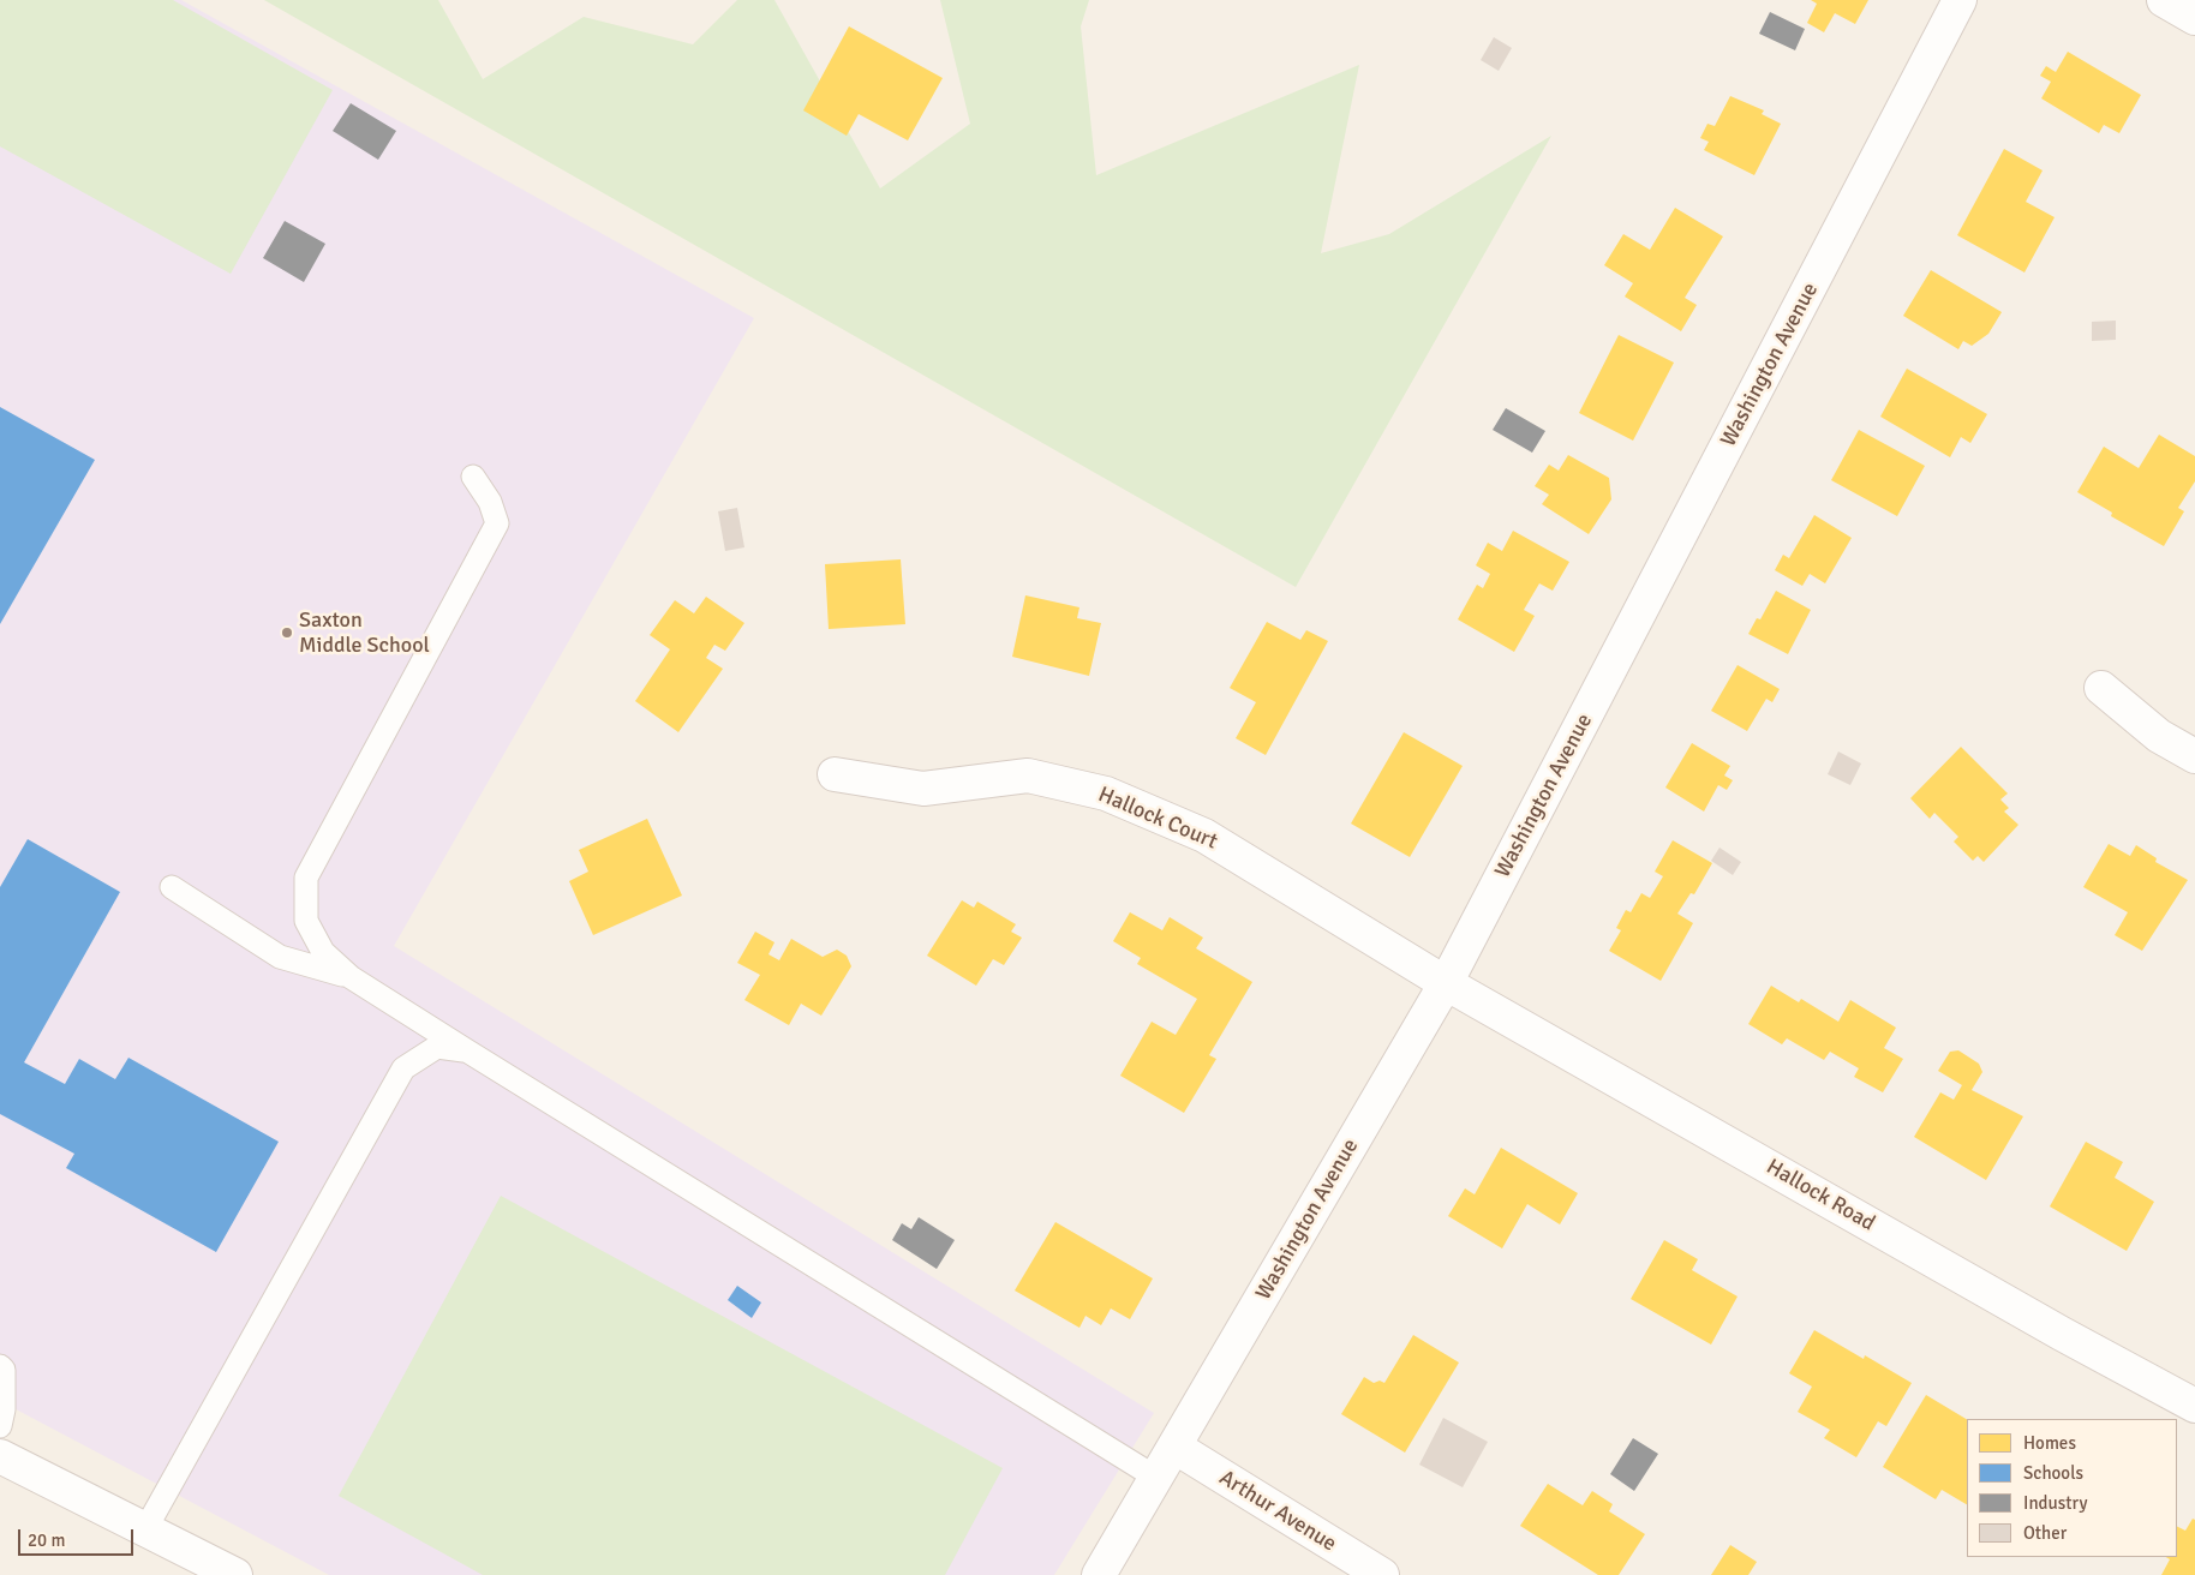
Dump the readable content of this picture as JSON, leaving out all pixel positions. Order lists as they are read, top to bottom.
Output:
{
  "streets": {
    "street": [
      "Washington Avenue",
      "Hallock Court",
      "Hallock Road",
      "Arthur Avenue"
    ]
  },
  "crossings": [
    ["Washington Avenue", "Hallock Court"],
    ["Washington Avenue", "Hallock Road"],
    ["Washington Avenue", "Arthur Avenue"],
    ["Hallock Court", "Hallock Road"]
  ],
  "places": ["Saxton Middle School"],
  "legend": [
    "Homes",
    "Schools",
    "Industry",
    "Other"
  ],
  "scale_bar": "20 m"
}
